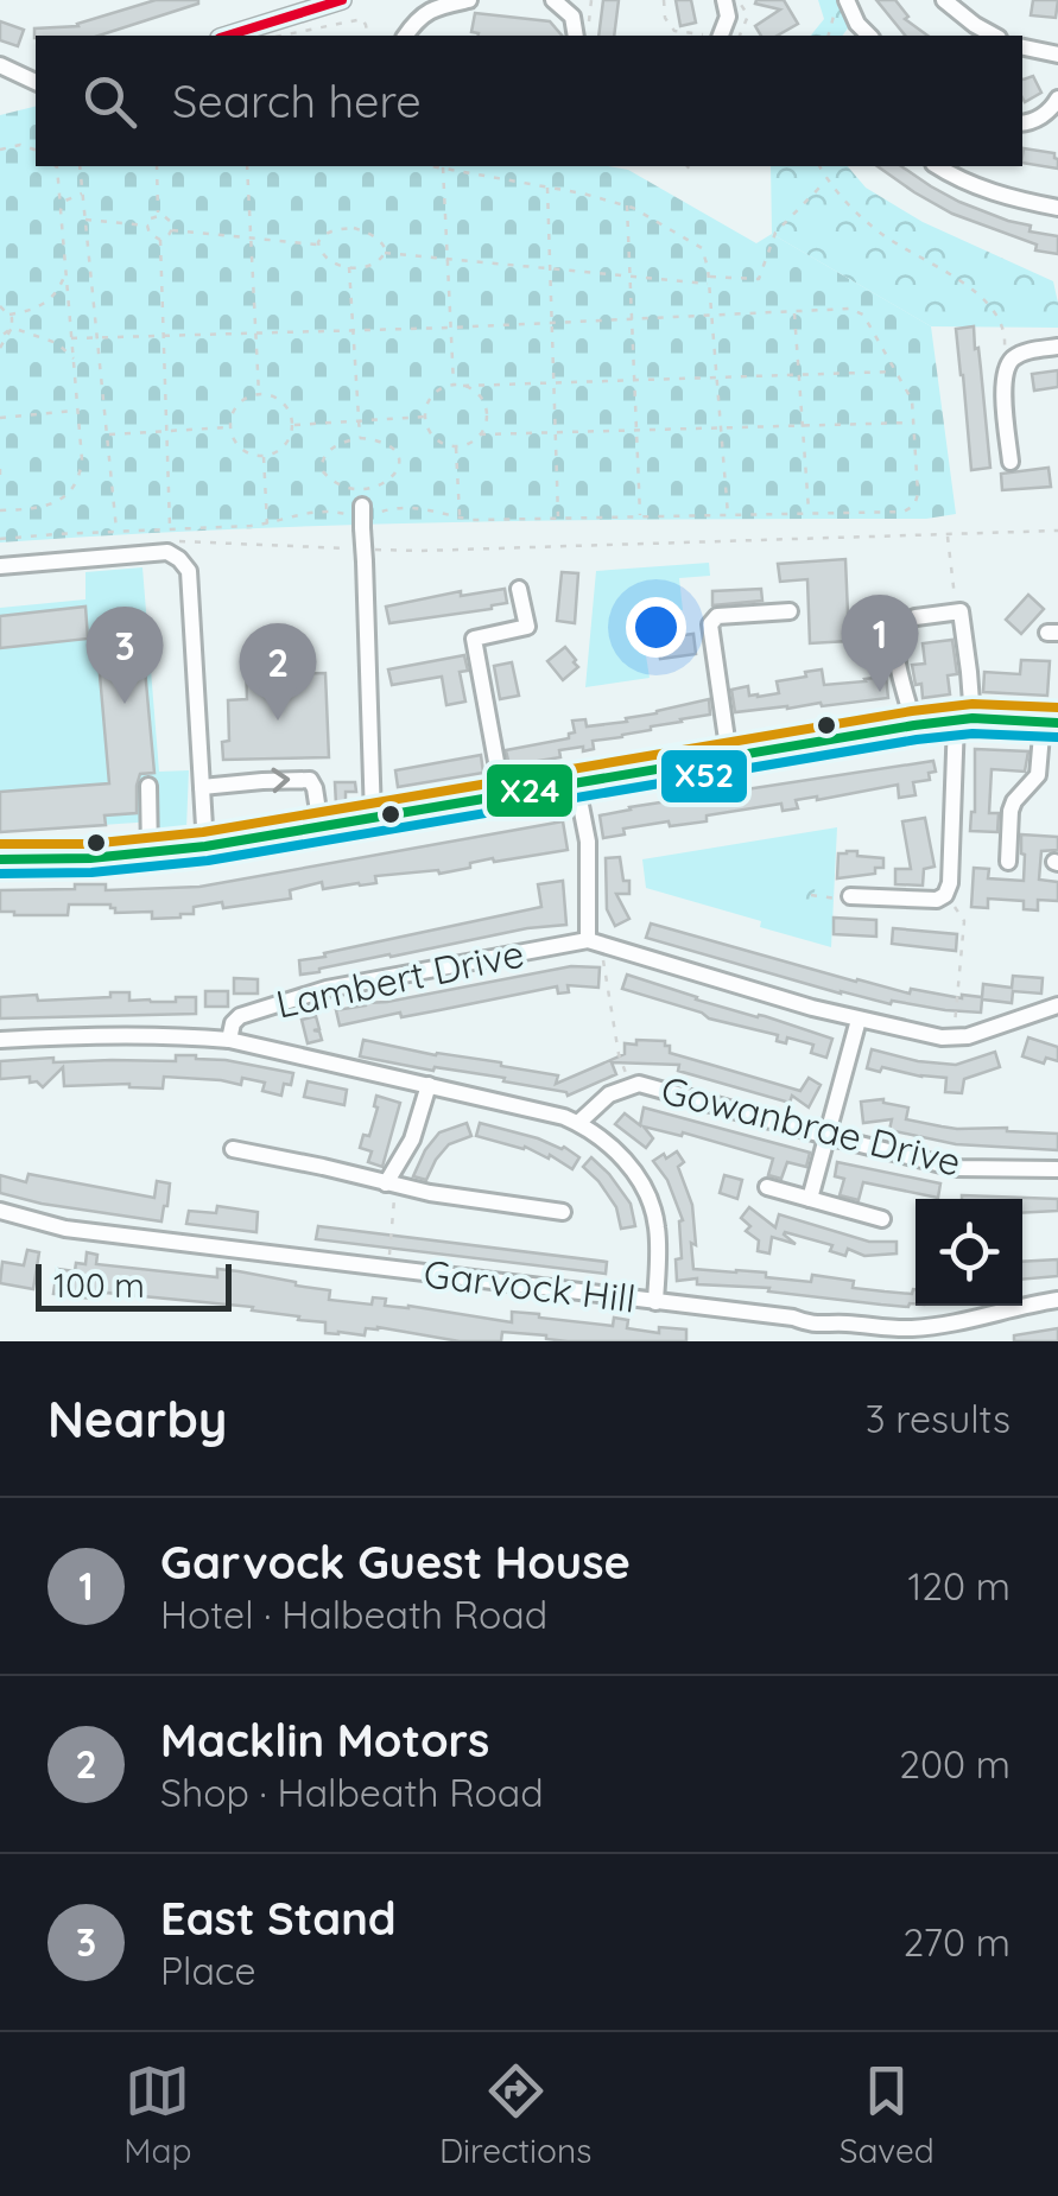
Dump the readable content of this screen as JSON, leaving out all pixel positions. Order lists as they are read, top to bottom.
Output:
{
  "streets": {
    "street": ["Lambert Drive", "Gowanbrae Drive", "Garvock Hill"]
  },
  "lines": ["transit line X24", "transit line X52"],
  "scale_bar": "100 m",
  "page": {
    "search": "Search here",
    "pins": ["1", "3", "2"],
    "scale": "100 m",
    "heading": ["Nearby", "3 results"],
    "list": [
      {
        "mark": "1",
        "name": "Garvock Guest House",
        "note": "Hotel · Halbeath Road",
        "value": "120 m"
      },
      {
        "mark": "2",
        "name": "Macklin Motors",
        "note": "Shop · Halbeath Road",
        "value": "200 m"
      },
      {
        "mark": "3",
        "name": "East Stand",
        "note": "Place",
        "value": "270 m"
      }
    ],
    "nav": ["Map", "Directions", "Saved"]
  }
}
